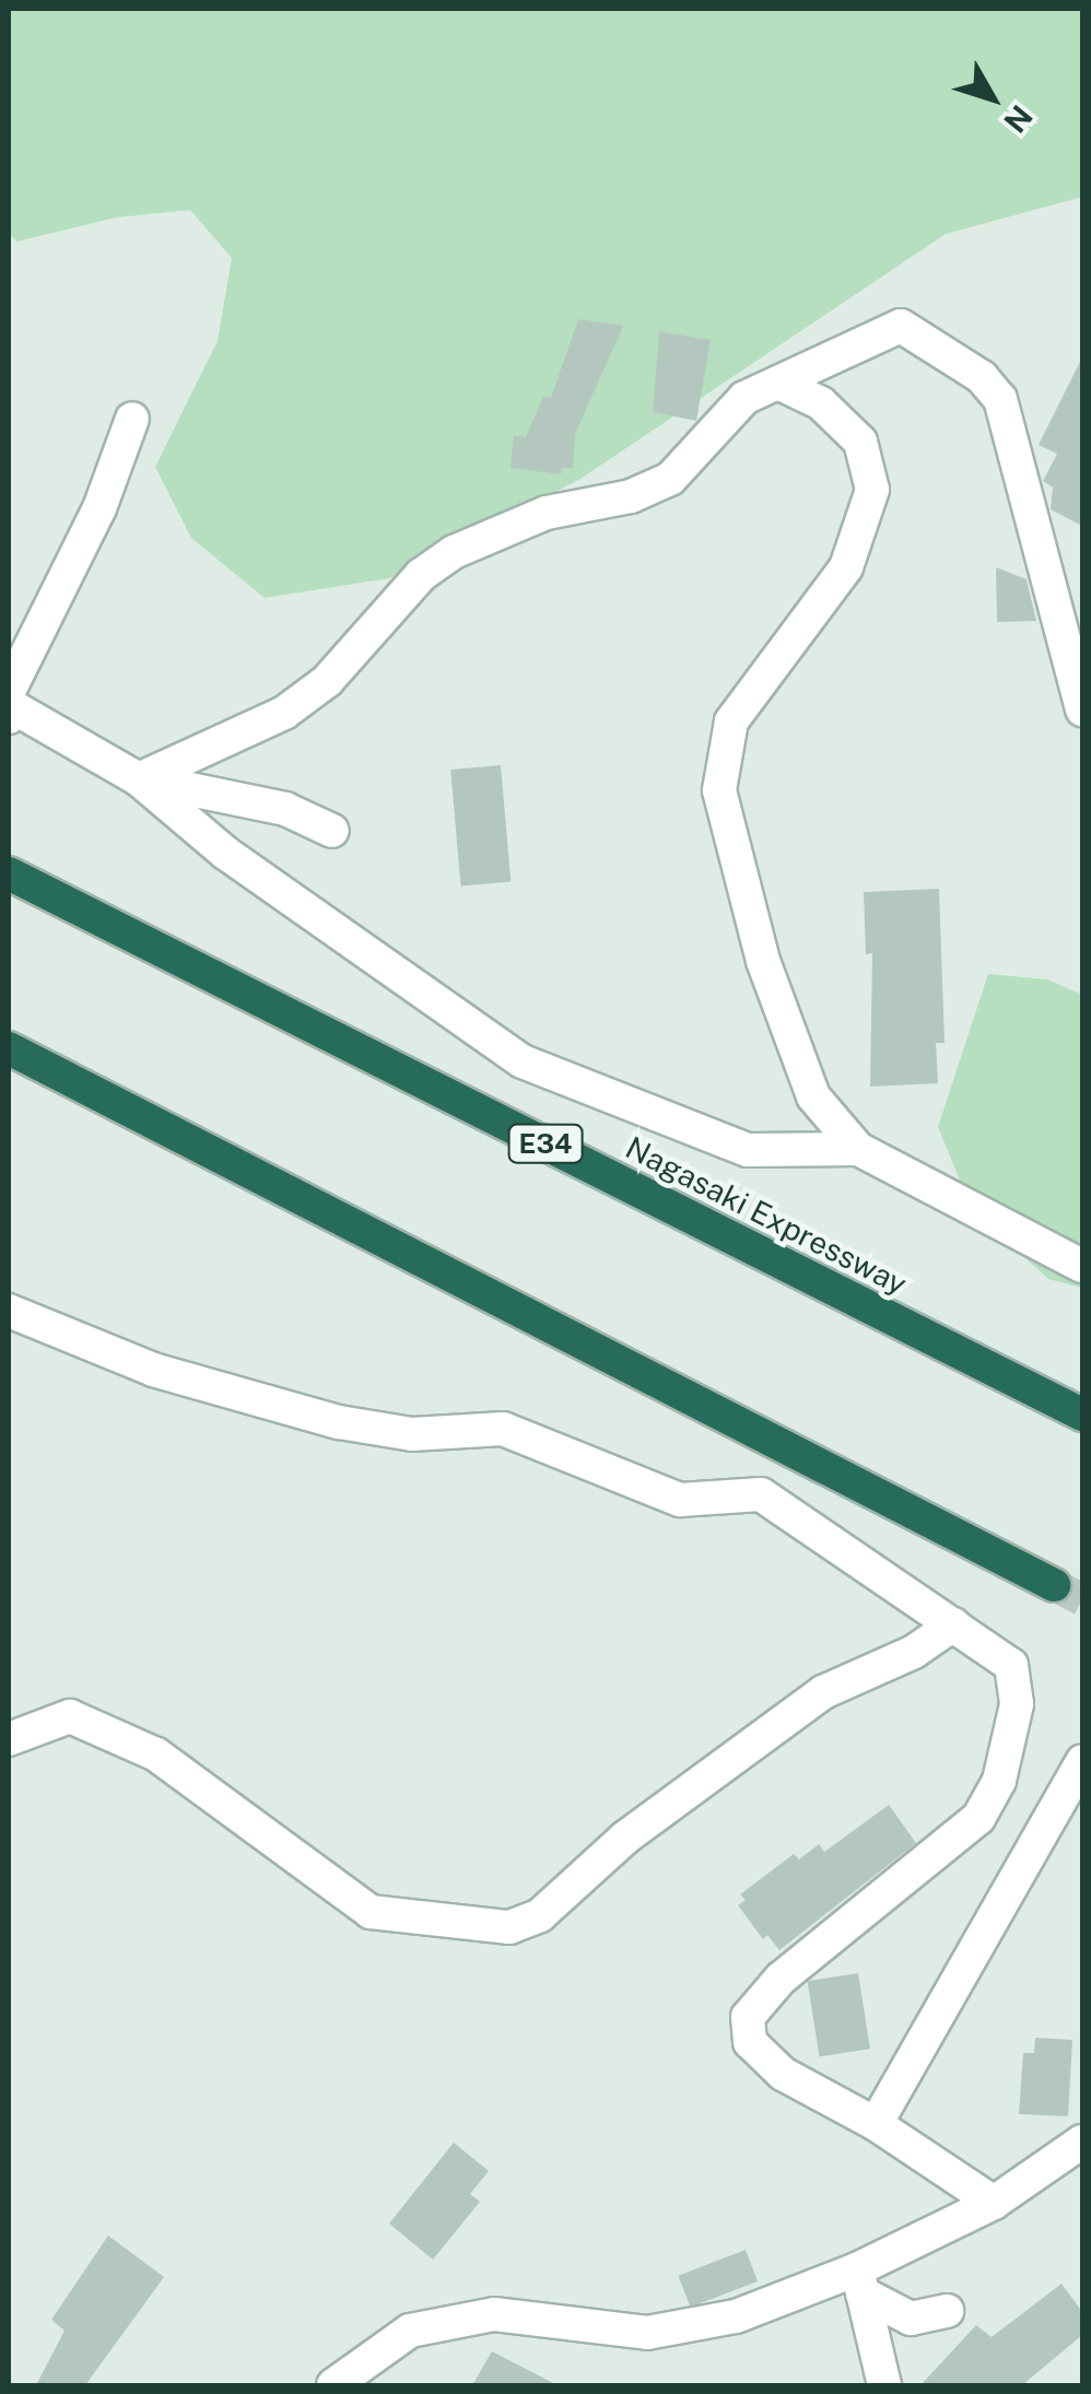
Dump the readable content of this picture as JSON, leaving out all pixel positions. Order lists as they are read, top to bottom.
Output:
{
  "streets": {
    "highway": ["E34", "Nagasaki Expressway"]
  },
  "north": "bottom right"
}
